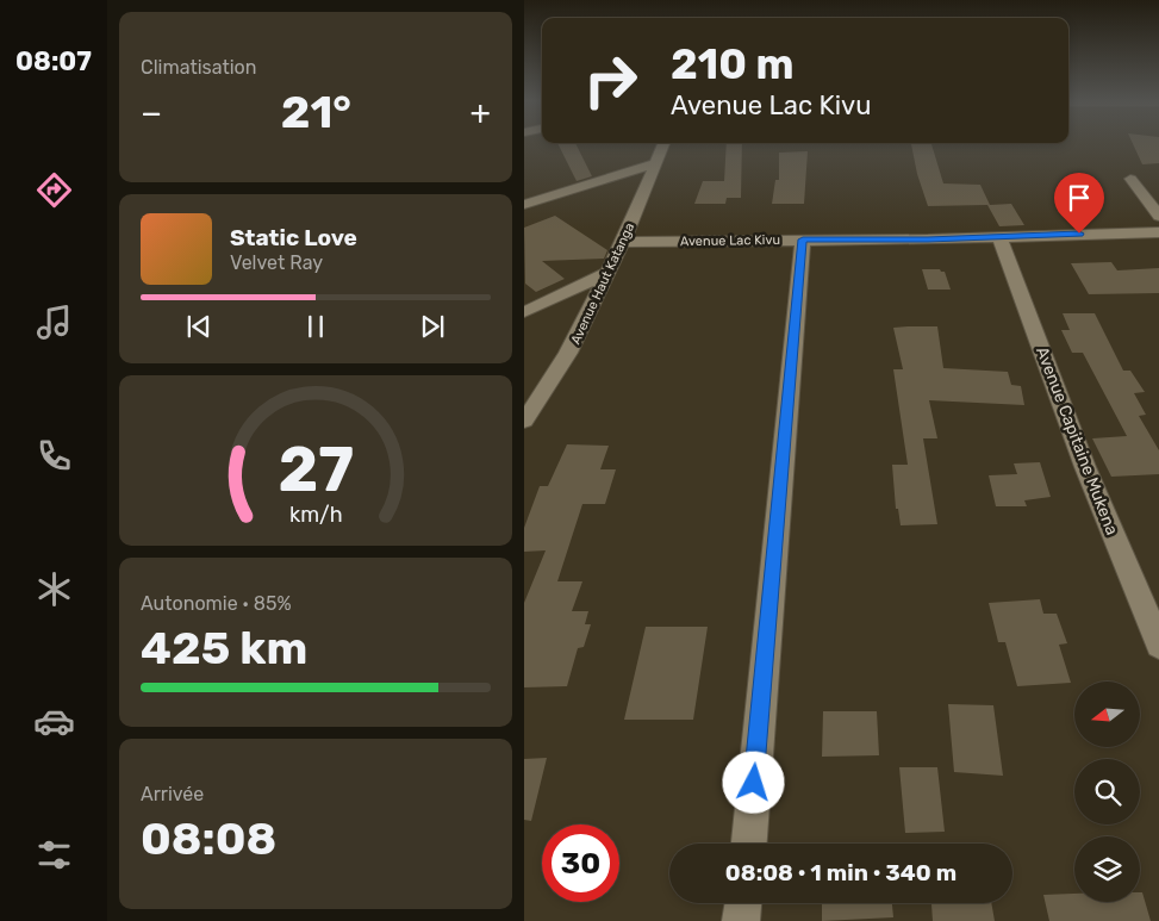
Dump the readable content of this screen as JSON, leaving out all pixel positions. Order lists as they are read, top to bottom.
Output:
{
  "streets": {
    "street": ["Avenue Lac Kivu", "Avenue Haut Katanga", "Avenue Capitaine Mukena"]
  },
  "crossings": [
    ["Avenue Lac Kivu", "Avenue Haut Katanga"],
    ["Avenue Lac Kivu", "Avenue Capitaine Mukena"]
  ],
  "north": "left",
  "page": {
    "tabs": "08:07",
    "tile": [
      "Climatisation",
      ["Autonomie · 85%", "425 km"],
      ["Arrivée", "08:08"]
    ],
    "turn": ["210 m", "Avenue Lac Kivu"],
    "heat": ["−", "21°", "+"],
    "song": ["Static Love", "Velvet Ray"],
    "limit": "30",
    "trip": "08:08 · 1 min · 340 m",
    "gauge": ["27", "km/h"]
  }
}
